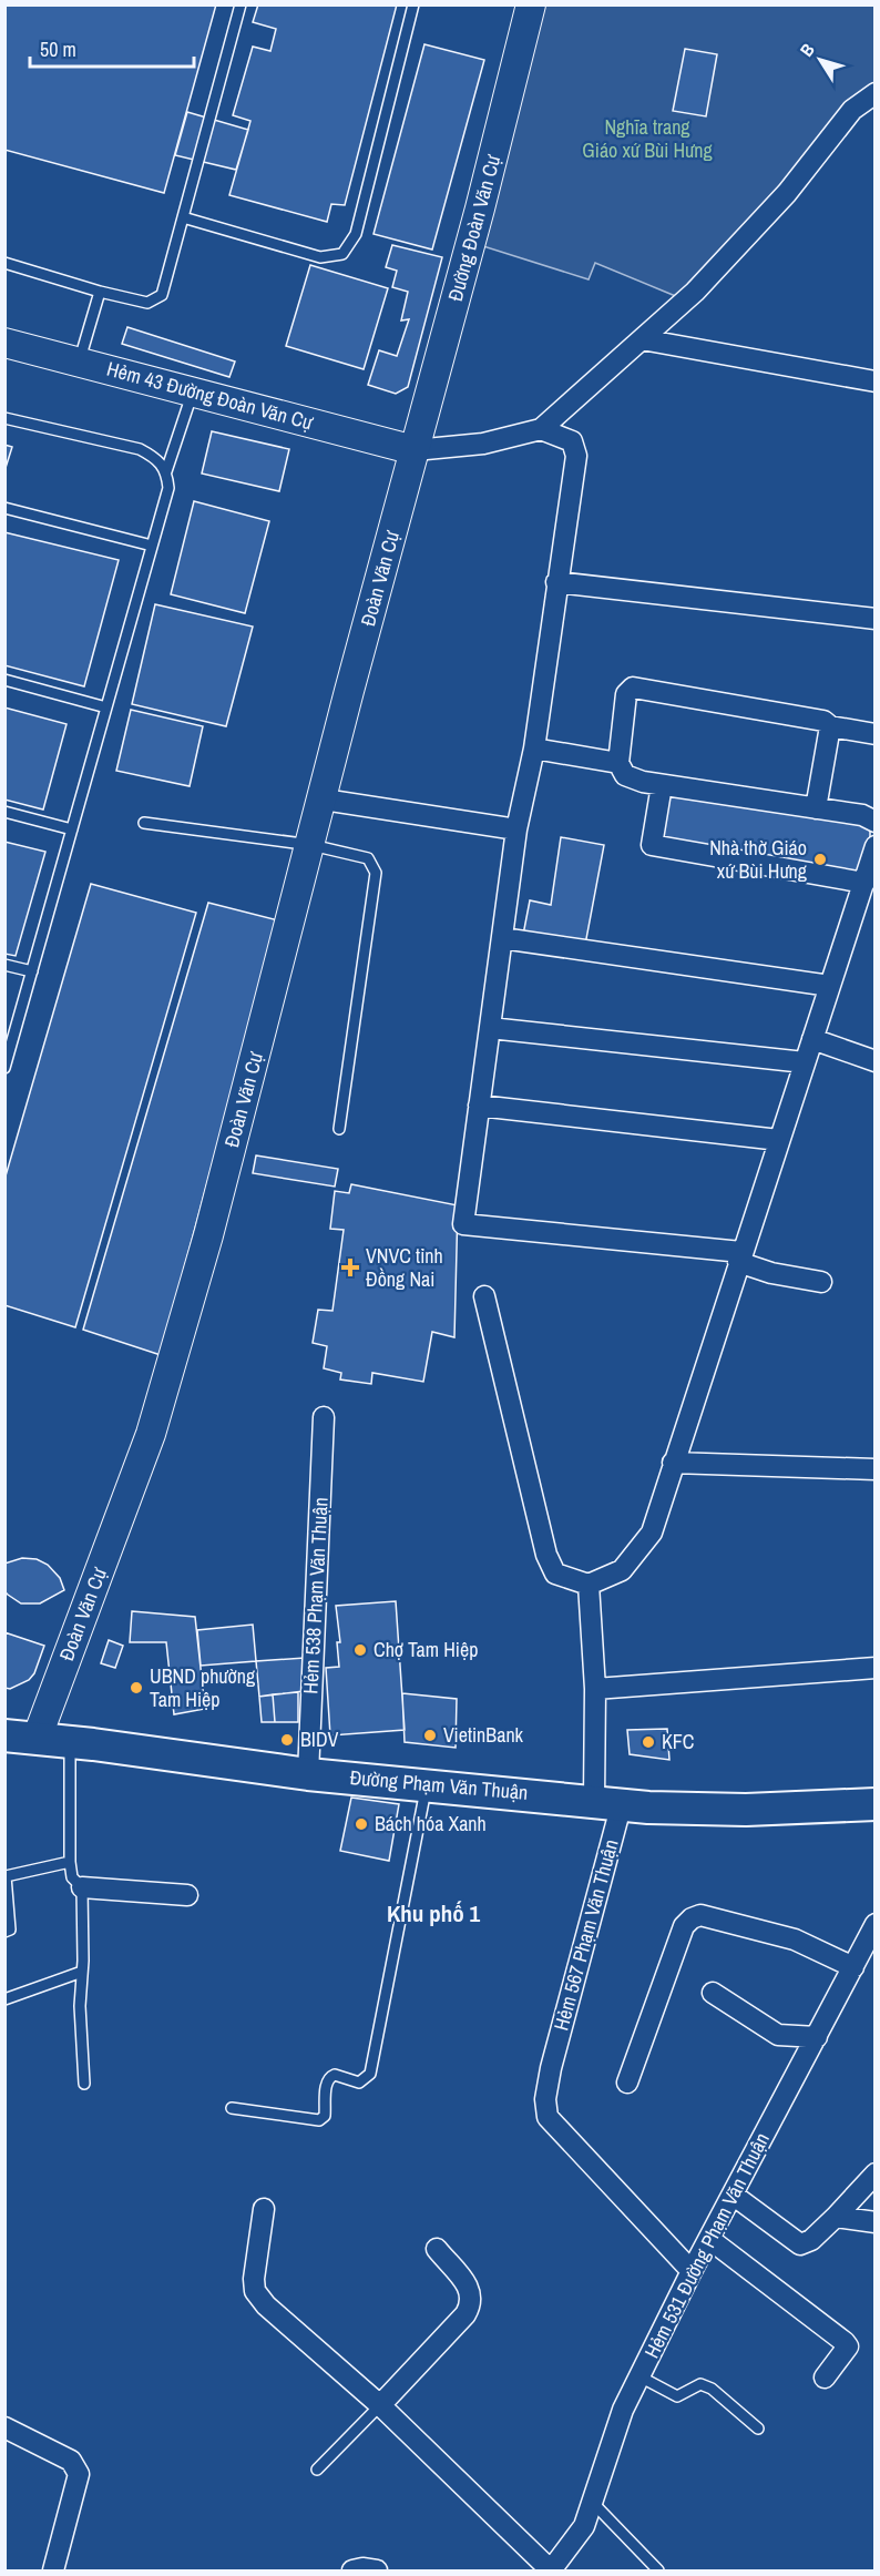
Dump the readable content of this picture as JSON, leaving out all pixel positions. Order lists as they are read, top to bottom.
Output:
{
  "streets": {
    "main road": ["Đường Phạm Văn Thuận"],
    "street": [
      "Đường Đoàn Văn Cự",
      "Hẻm 43 Đường Đoàn Văn Cự",
      "Đoàn Văn Cự",
      "Hẻm 538 Phạm Văn Thuận",
      "Hẻm 567 Phạm Văn Thuận",
      "Hẻm 531 Đường Phạm Văn Thuận"
    ]
  },
  "crossings": [
    ["Đường Đoàn Văn Cự", "Hẻm 43 Đường Đoàn Văn Cự"],
    ["Đường Đoàn Văn Cự", "Đoàn Văn Cự"],
    ["Hẻm 43 Đường Đoàn Văn Cự", "Đoàn Văn Cự"],
    ["Đoàn Văn Cự", "Đường Phạm Văn Thuận"],
    ["Hẻm 538 Phạm Văn Thuận", "Đường Phạm Văn Thuận"],
    ["Đường Phạm Văn Thuận", "Hẻm 567 Phạm Văn Thuận"],
    ["Hẻm 567 Phạm Văn Thuận", "Hẻm 531 Đường Phạm Văn Thuận"]
  ],
  "districts": ["Khu phố 1"],
  "parks": ["Nghĩa trang Giáo xứ Bùi Hưng"],
  "places": {
    "other": [
      "Nhà thờ Giáo xứ Bùi Hưng",
      "Chợ Tam Hiệp",
      "UBND phường Tam Hiệp",
      "VietinBank",
      "BIDV",
      "KFC",
      "Bách hóa Xanh"
    ],
    "health": ["VNVC tỉnh Đồng Nai"]
  },
  "scale_bar": "50 m",
  "north": "top left"
}
